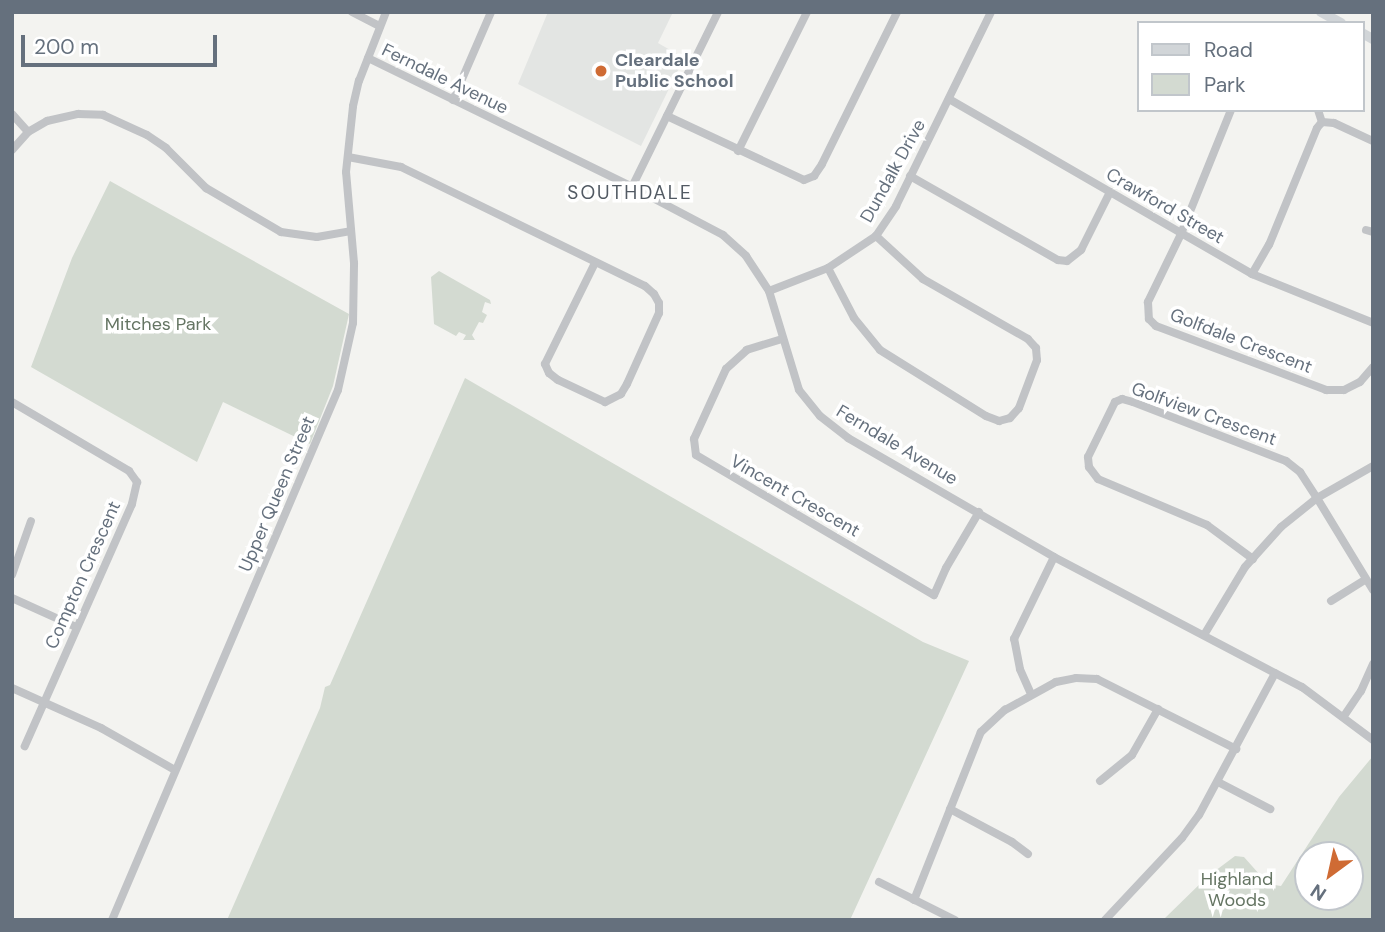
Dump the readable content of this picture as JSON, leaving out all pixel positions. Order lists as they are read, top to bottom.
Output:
{
  "streets": {
    "street": [
      "Ferndale Avenue",
      "Dundalk Drive",
      "Crawford Street",
      "Golfdale Crescent",
      "Golfview Crescent",
      "Upper Queen Street",
      "Vincent Crescent",
      "Compton Crescent"
    ]
  },
  "crossings": [
    ["Ferndale Avenue", "Dundalk Drive"],
    ["Ferndale Avenue", "Upper Queen Street"],
    ["Ferndale Avenue", "Vincent Crescent"],
    ["Dundalk Drive", "Crawford Street"],
    ["Crawford Street", "Golfdale Crescent"]
  ],
  "districts": ["SOUTHDALE"],
  "parks": ["Mitches Park", "Highland Woods"],
  "places": ["Cleardale Public School"],
  "legend": ["Road", "Park"],
  "scale_bar": "200 m",
  "north": "bottom left"
}
